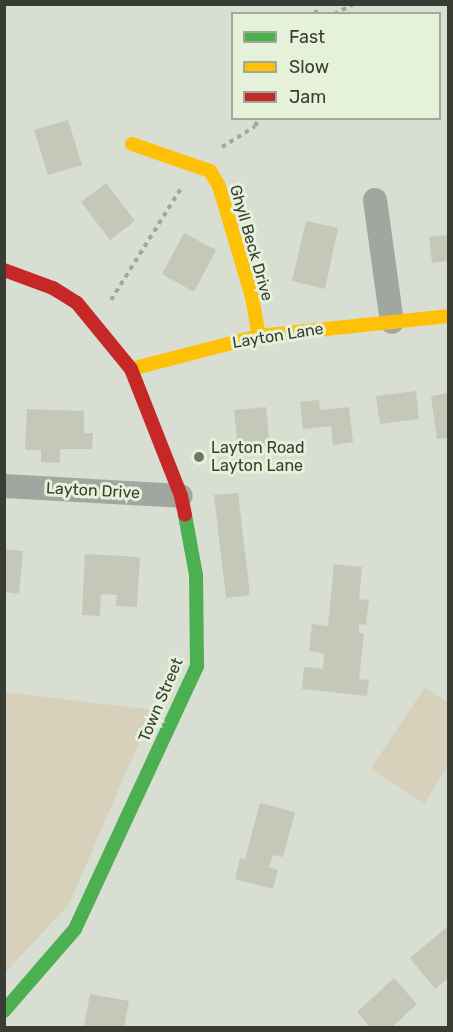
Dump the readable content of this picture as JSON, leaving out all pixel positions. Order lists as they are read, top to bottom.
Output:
{
  "streets": {
    "street": [
      "Ghyll Beck Drive",
      "Layton Lane",
      "Layton Drive",
      "Town Street"
    ]
  },
  "crossings": [
    ["Ghyll Beck Drive", "Layton Lane"],
    ["Layton Lane", "Town Street"],
    ["Layton Drive", "Town Street"]
  ],
  "places": ["Layton Road Layton Lane"],
  "legend": ["Fast", "Slow", "Jam"]
}
